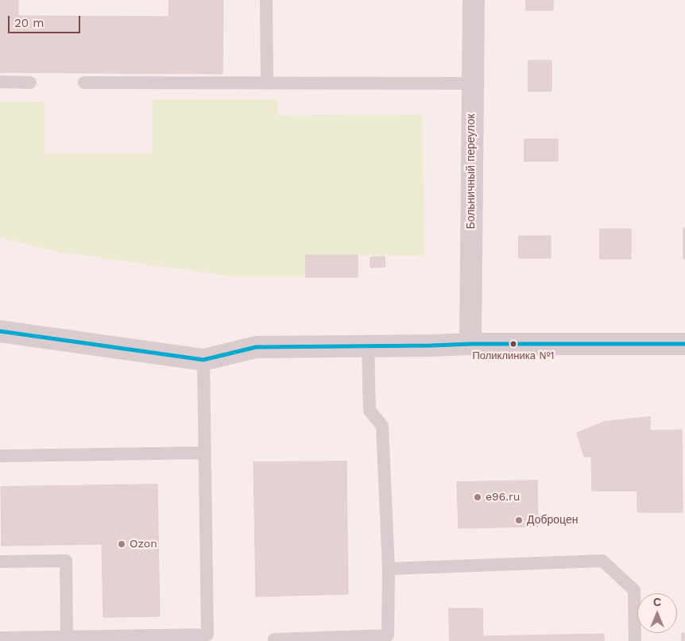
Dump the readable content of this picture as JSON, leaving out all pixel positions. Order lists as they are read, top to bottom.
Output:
{
  "streets": {
    "main road": ["Больничный переулок"]
  },
  "places": [
    "Поликлиника №1",
    "e96.ru",
    "Доброцен",
    "Ozon"
  ],
  "scale_bar": "20 m",
  "north": "top"
}
